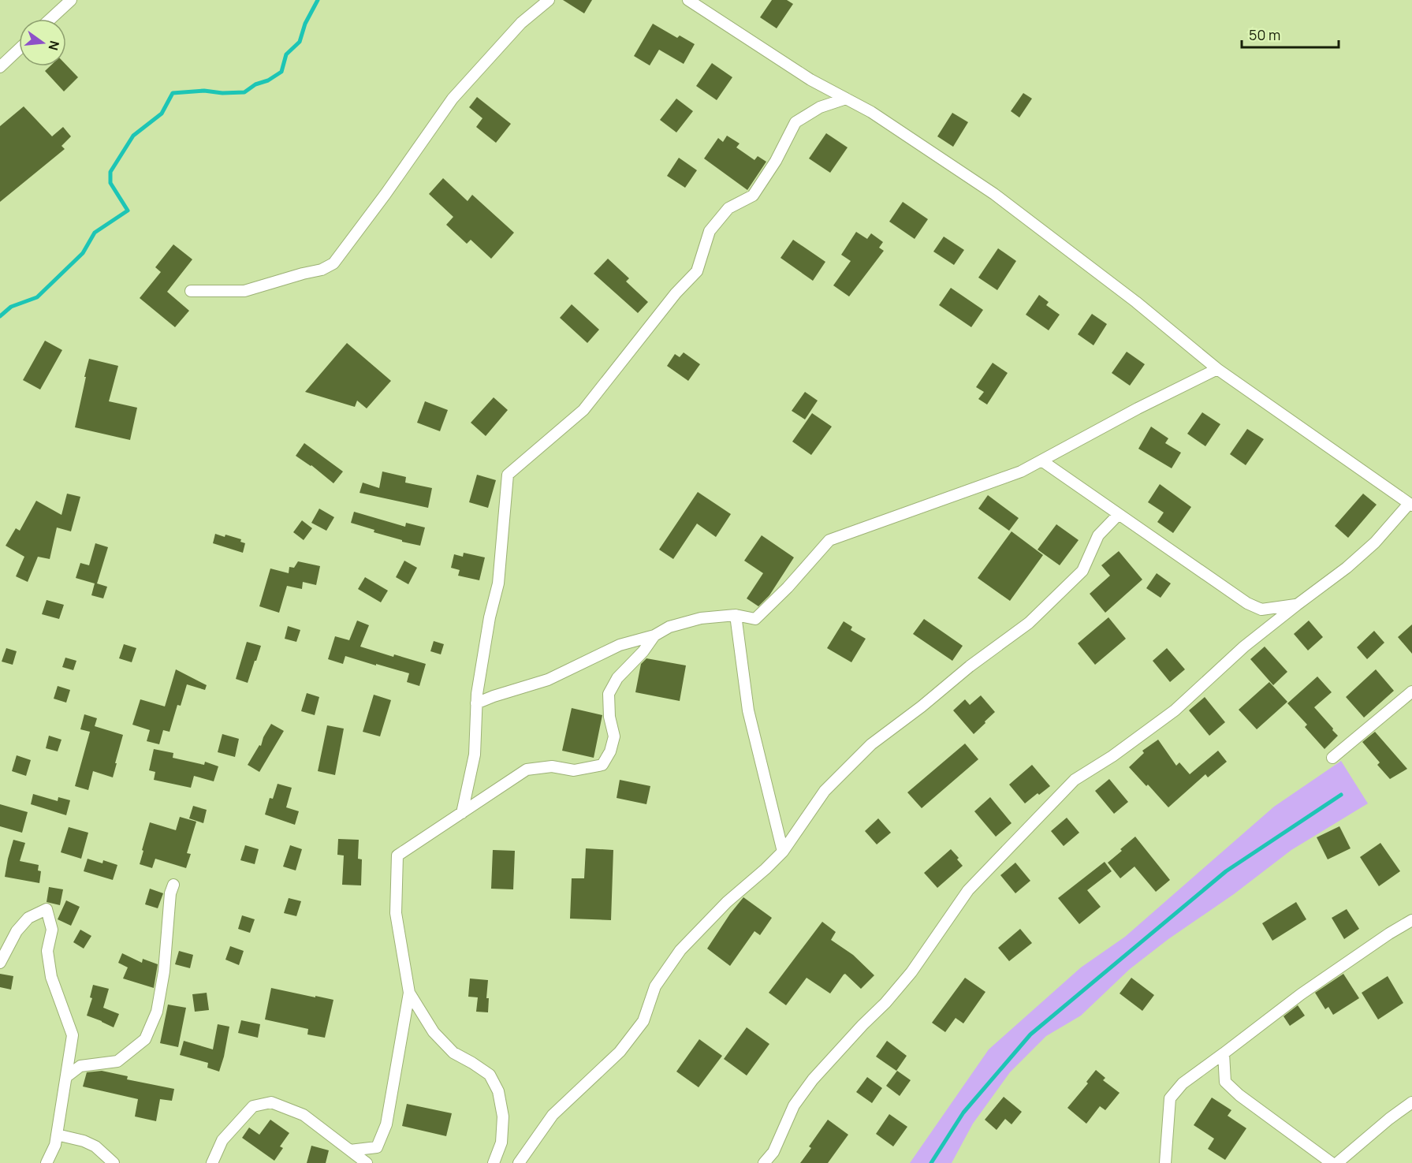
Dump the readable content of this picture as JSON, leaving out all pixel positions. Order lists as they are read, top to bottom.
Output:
{
  "scale_bar": "50 m",
  "north": "right"
}
